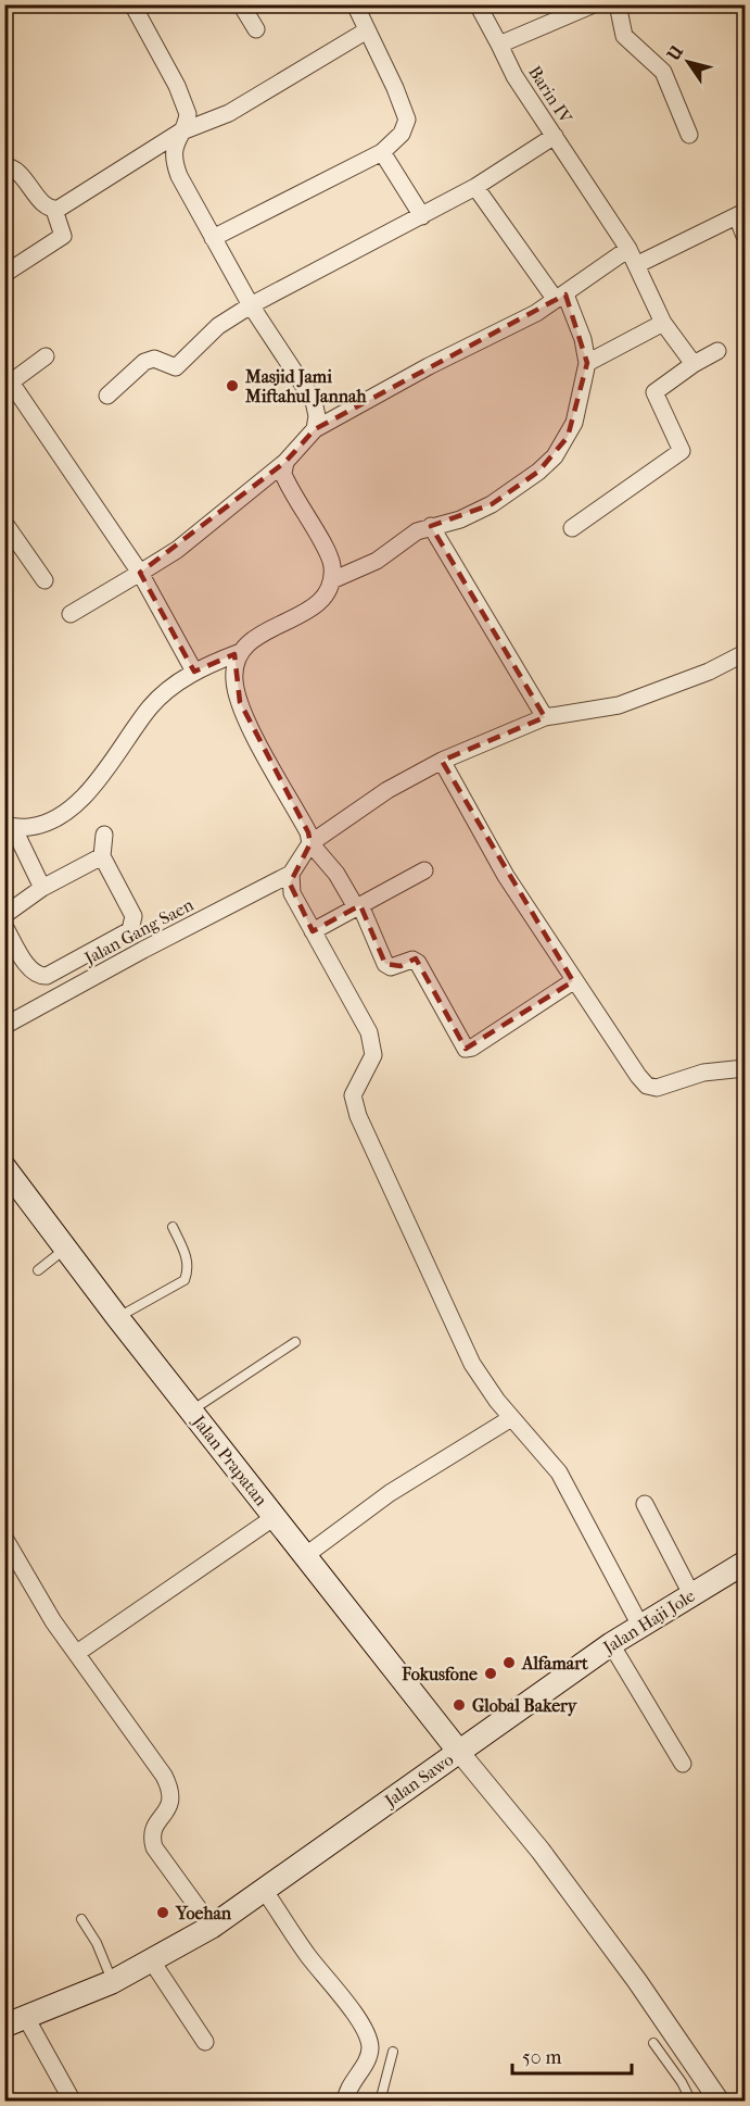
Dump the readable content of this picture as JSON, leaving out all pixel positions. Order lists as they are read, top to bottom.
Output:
{
  "streets": {
    "main road": ["Jalan Prapatan", "Jalan Haji Jole", "Jalan Sawo"],
    "street": ["Barin IV", "Jalan Gang Saen"]
  },
  "crossings": [
    ["Jalan Prapatan", "Jalan Haji Jole"],
    ["Jalan Prapatan", "Jalan Sawo"],
    ["Jalan Haji Jole", "Jalan Sawo"]
  ],
  "places": [
    "Masjid Jami Miftahul Jannah",
    "Alfamart",
    "Fokusfone",
    "Global Bakery",
    "Yoehan"
  ],
  "scale_bar": "50 m",
  "north": "top left"
}
